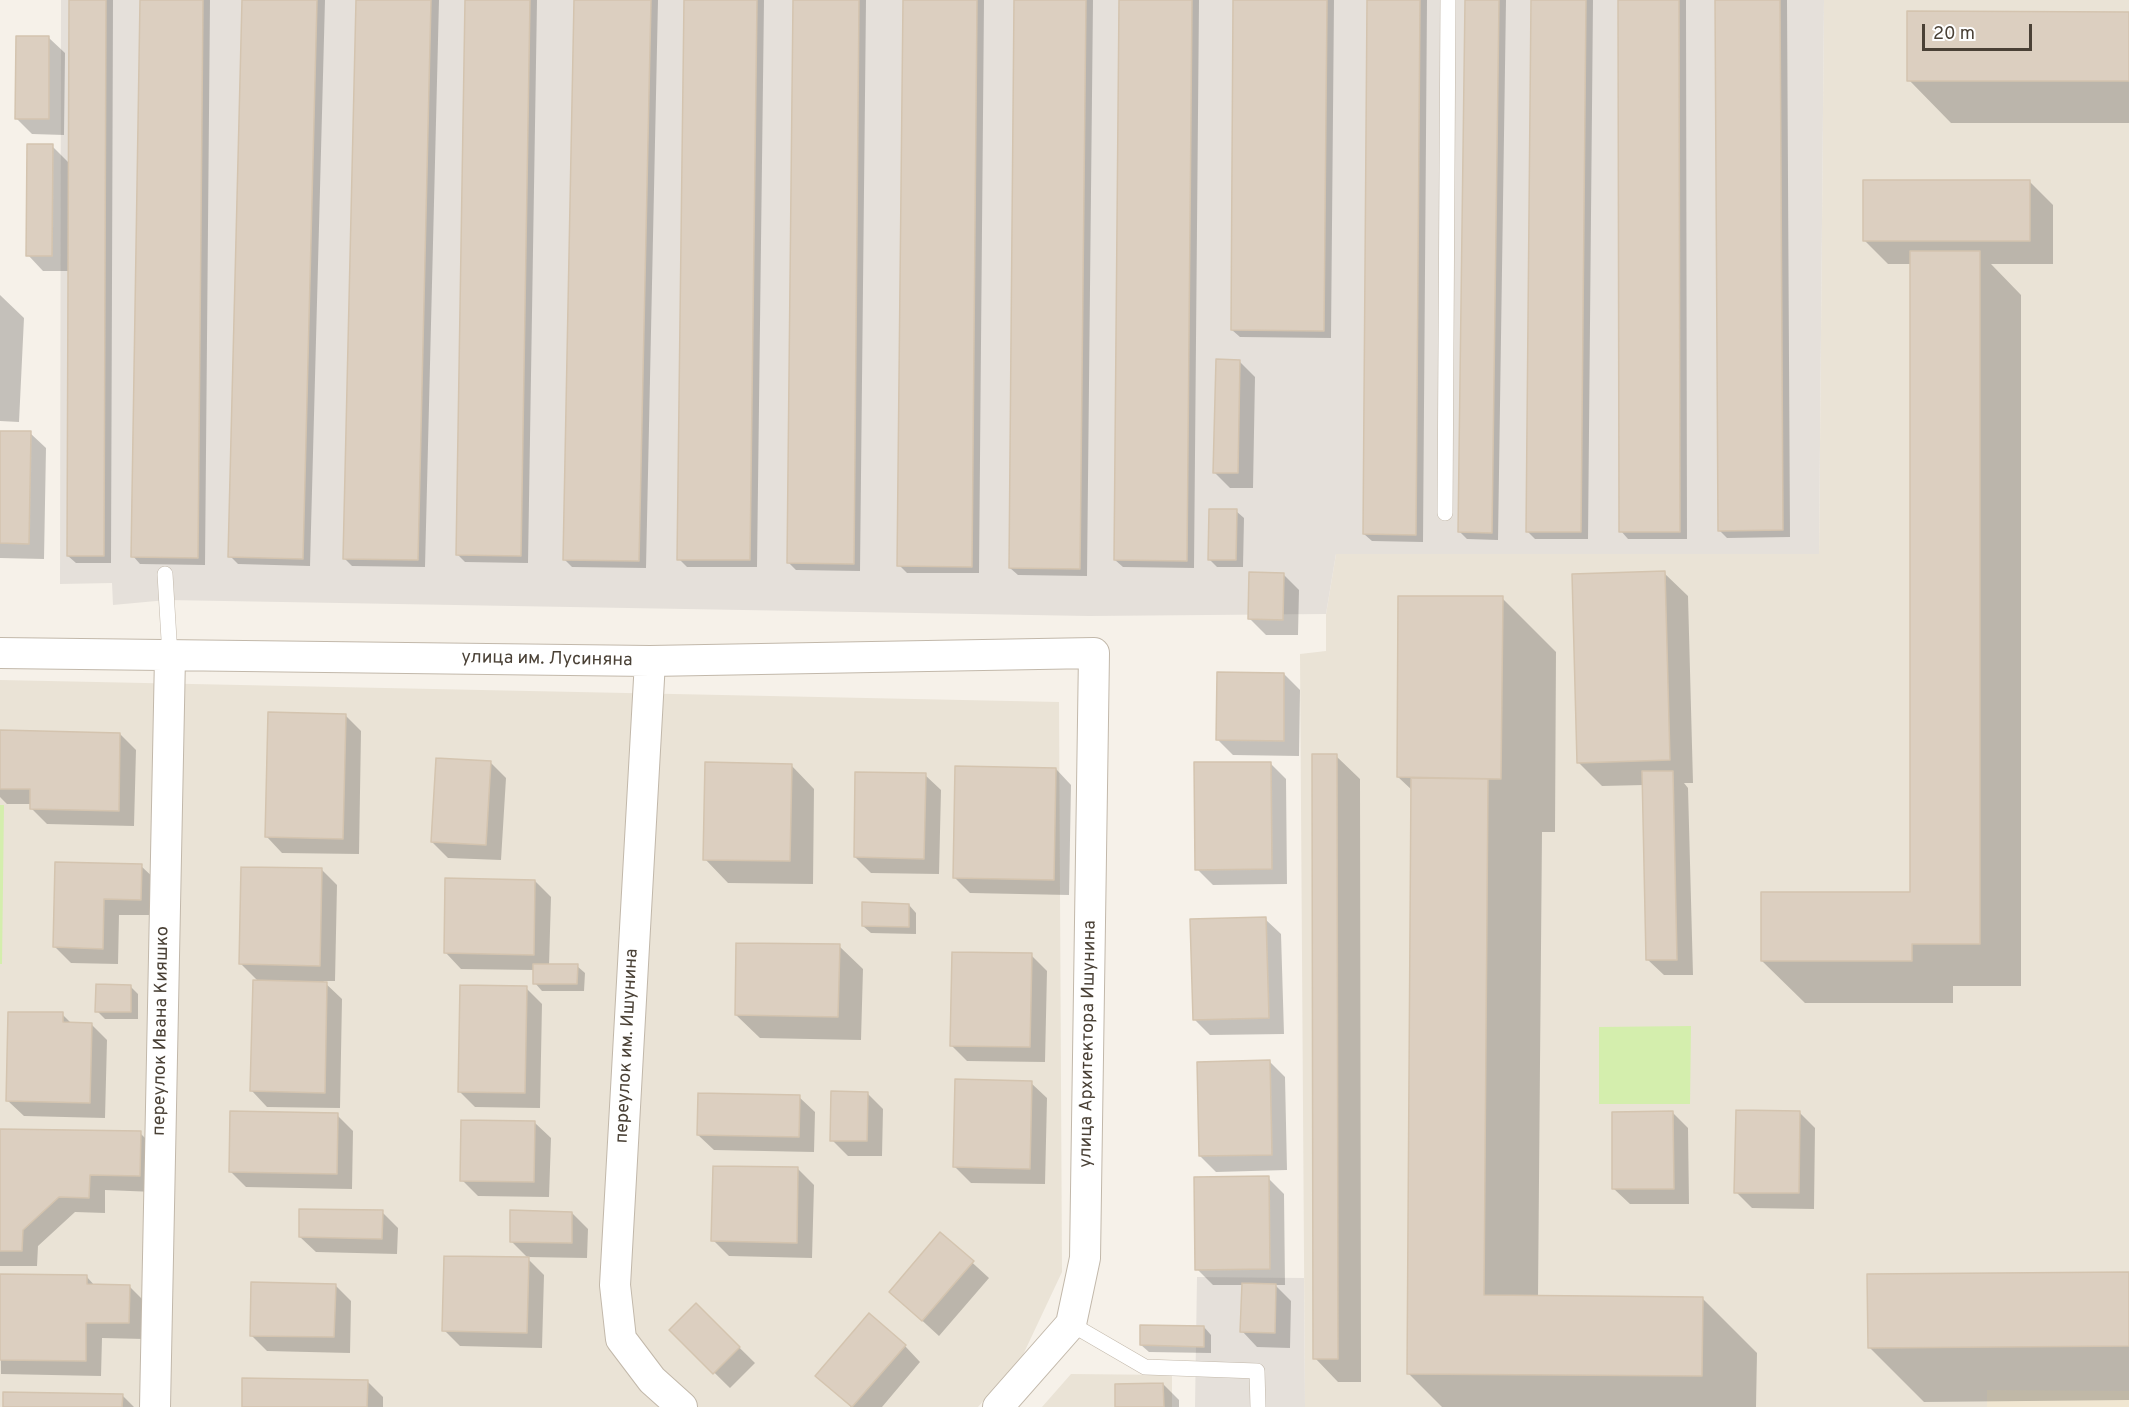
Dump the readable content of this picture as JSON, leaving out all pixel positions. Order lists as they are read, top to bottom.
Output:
{
  "streets": {
    "street": [
      "улица им. Лусиняна",
      "переулок Ивана Кияшко",
      "улица Архитектора Ишунина",
      "переулок им. Ишунина"
    ]
  },
  "crossings": [
    ["улица им. Лусиняна", "переулок Ивана Кияшко"],
    ["улица им. Лусиняна", "улица Архитектора Ишунина"],
    ["улица им. Лусиняна", "переулок им. Ишунина"]
  ],
  "scale_bar": "20 m"
}
